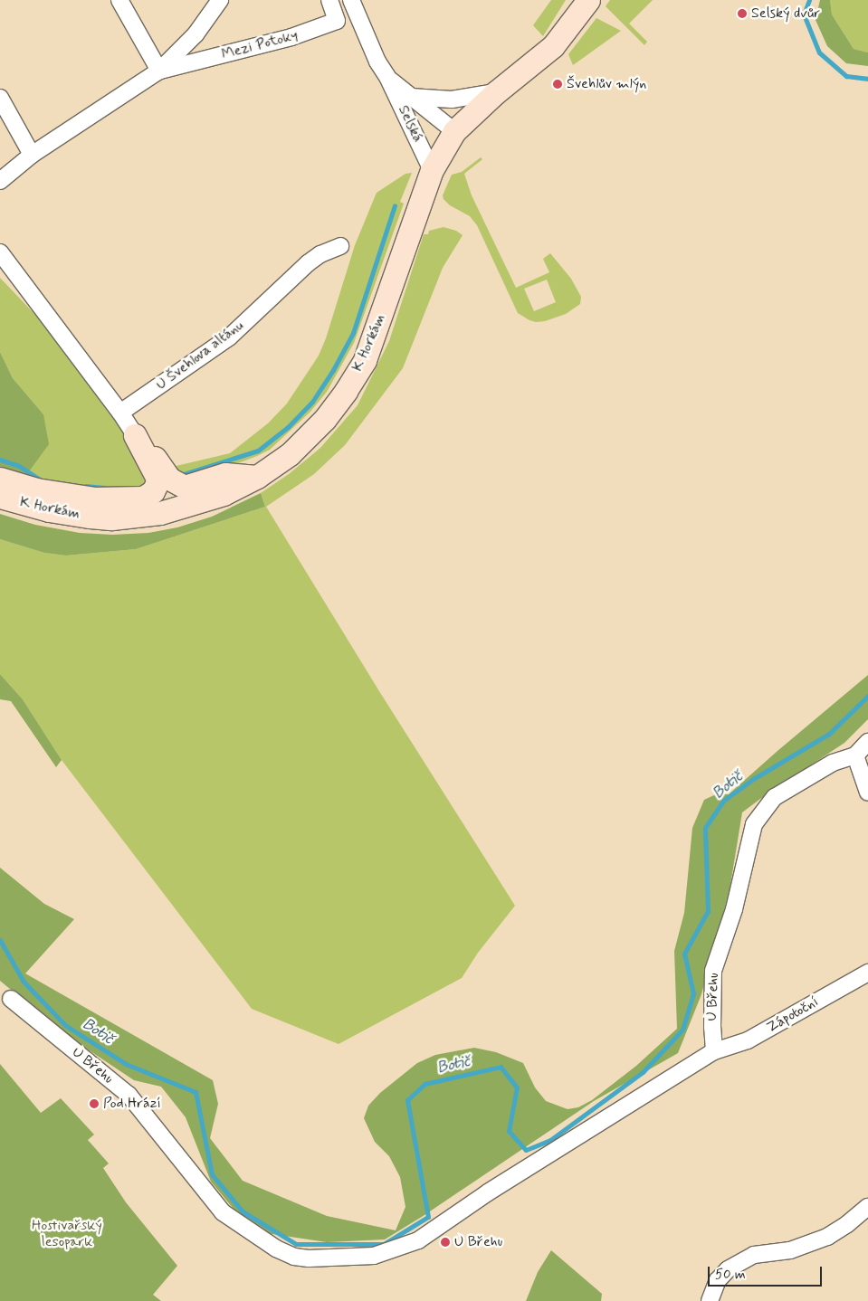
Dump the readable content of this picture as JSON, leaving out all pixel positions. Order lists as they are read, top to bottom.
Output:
{
  "streets": {
    "main road": ["K Horkám"],
    "street": [
      "Mezi Potoky",
      "Selská",
      "U Švehlova altánu",
      "U Břehu",
      "Zápotoční"
    ]
  },
  "crossings": [
    ["Selská", "K Horkám"],
    ["U Břehu", "Zápotoční"]
  ],
  "water": ["Botič"],
  "parks": ["Hostivařský lesopark"],
  "places": [
    "Selský dvůr",
    "Švehlův mlýn",
    "Pod Hrází",
    "U Břehu"
  ],
  "scale_bar": "50 m"
}
